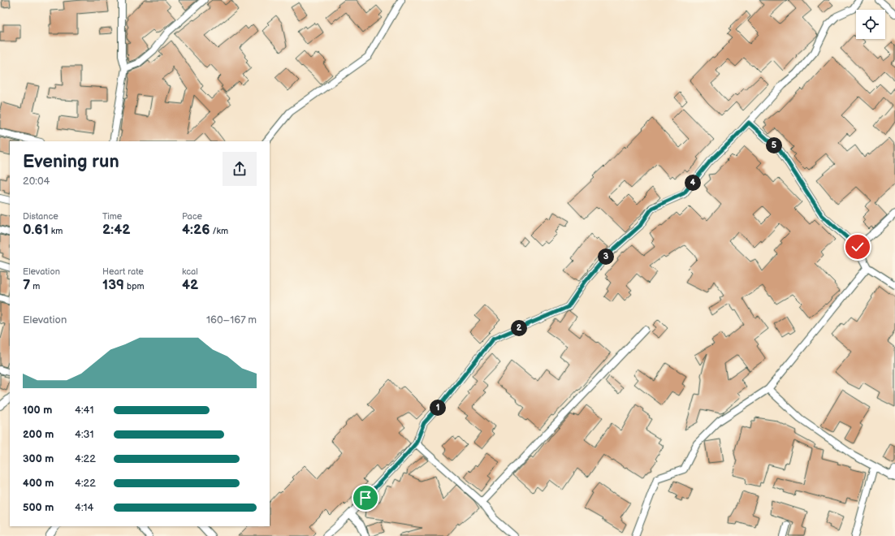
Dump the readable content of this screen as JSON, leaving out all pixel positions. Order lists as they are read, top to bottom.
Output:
{
  "page": {
    "pins": [
      "5",
      "4",
      "3",
      "2",
      "1"
    ],
    "heading": ["Evening run", "20:04"],
    "stats": [
      ["Distance", "0.61 km"],
      ["Time", "2:42"],
      ["Pace", "4:26 /km"],
      ["Elevation", "7 m"],
      ["Heart rate", "139 bpm"],
      ["kcal", "42"]
    ],
    "chart": ["Elevation", "160–167 m"],
    "list": [
      {
        "name": "100 m",
        "note": "4:41"
      },
      {
        "name": "200 m",
        "note": "4:31"
      },
      {
        "name": "300 m",
        "note": "4:22"
      },
      {
        "name": "400 m",
        "note": "4:22"
      },
      {
        "name": "500 m",
        "note": "4:14"
      }
    ]
  }
}
